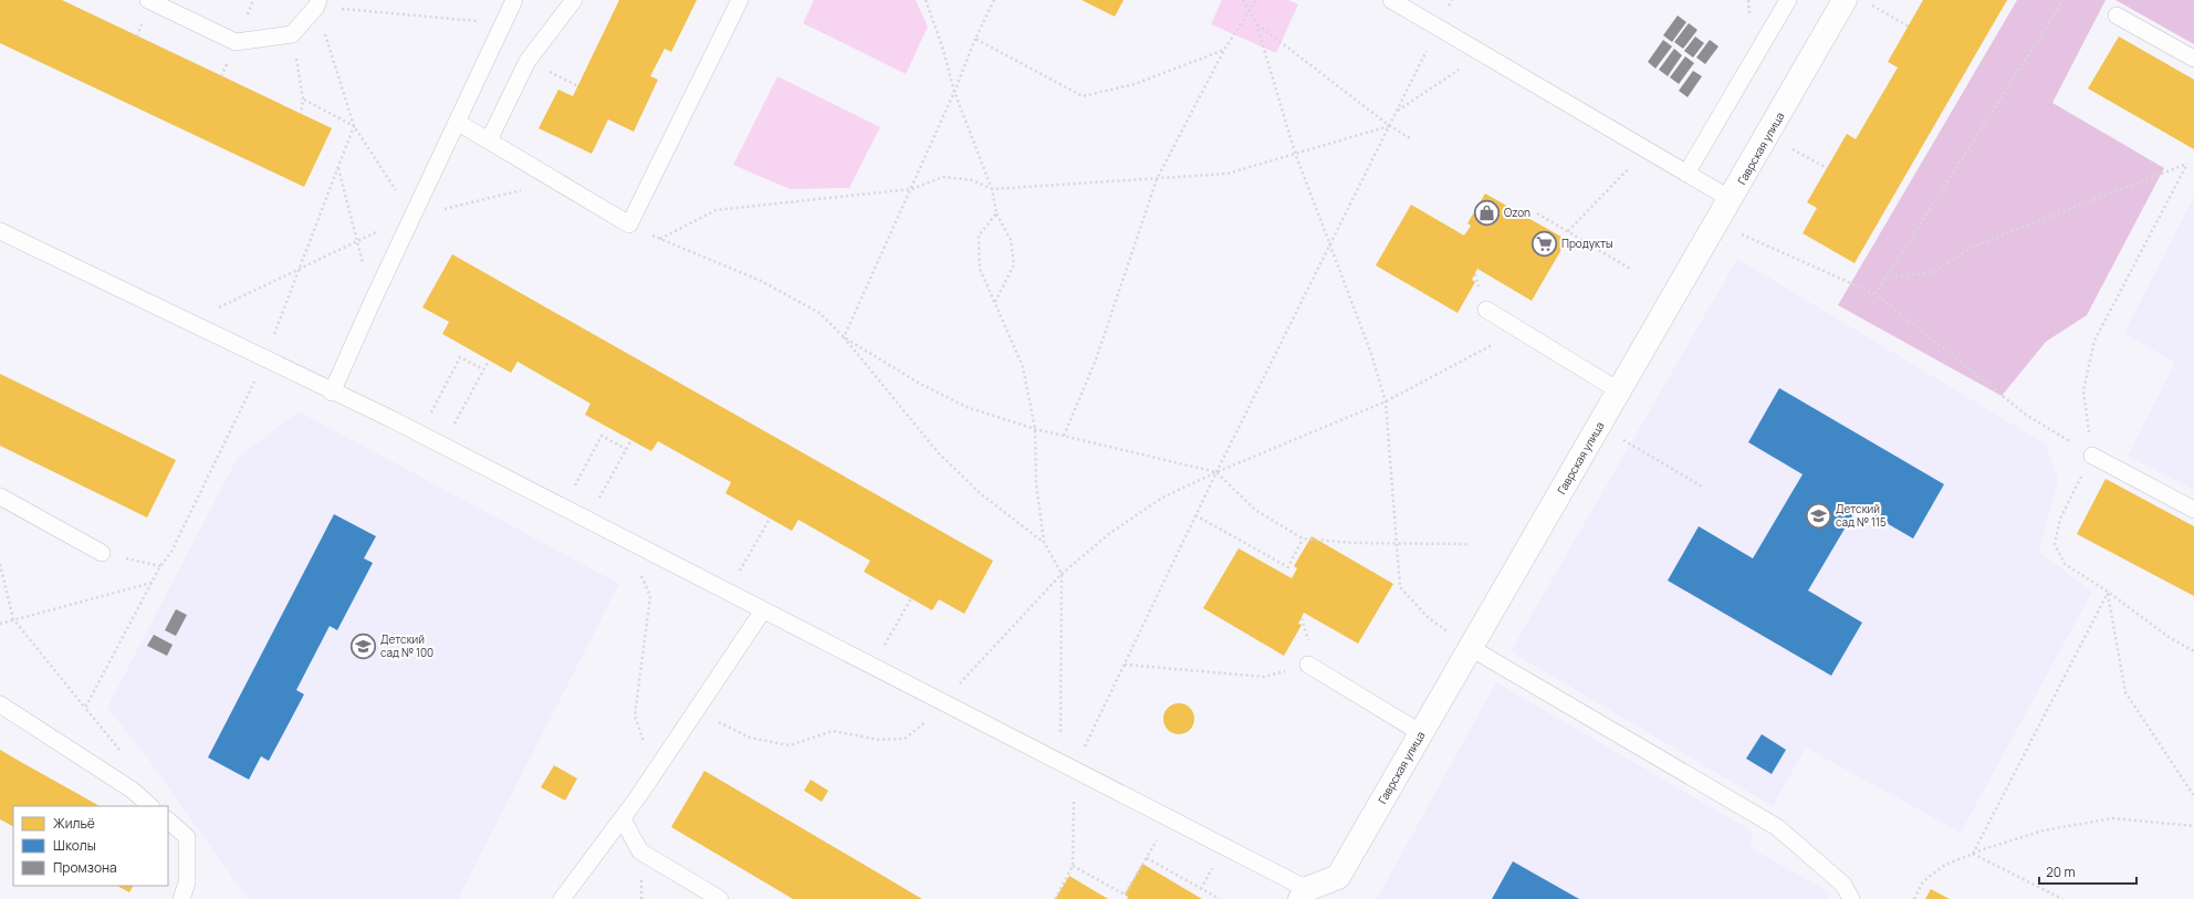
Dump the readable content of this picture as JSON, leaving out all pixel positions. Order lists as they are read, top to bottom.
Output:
{
  "streets": {
    "street": ["Гаврская улица"]
  },
  "places": {
    "shop": ["Ozon"],
    "supermarket": ["Продукты"],
    "school or university": ["Детский сад № 115", "Детский сад № 100"]
  },
  "legend": ["Жильё", "Школы", "Промзона"],
  "scale_bar": "20 m"
}
